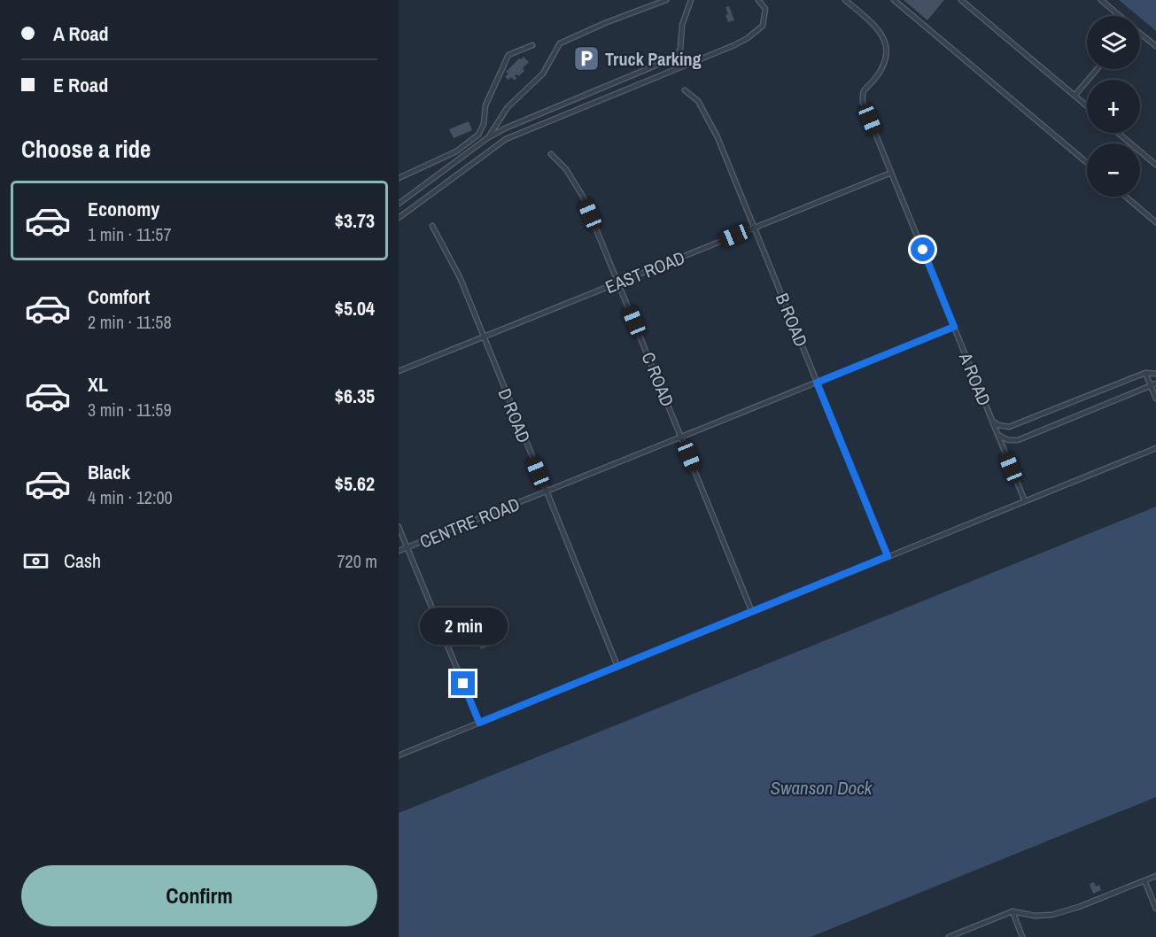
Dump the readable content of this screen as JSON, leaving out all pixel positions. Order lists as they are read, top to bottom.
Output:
{
  "streets": {
    "lane": [
      "EAST ROAD",
      "B ROAD",
      "C ROAD",
      "A ROAD",
      "D ROAD",
      "CENTRE ROAD"
    ]
  },
  "crossings": [
    ["EAST ROAD", "B ROAD"],
    ["EAST ROAD", "C ROAD"],
    ["EAST ROAD", "A ROAD"],
    ["EAST ROAD", "D ROAD"],
    ["B ROAD", "CENTRE ROAD"],
    ["C ROAD", "CENTRE ROAD"],
    ["A ROAD", "CENTRE ROAD"],
    ["D ROAD", "CENTRE ROAD"]
  ],
  "water": ["Swanson Dock"],
  "places": {
    "parking": ["Truck Parking"]
  },
  "page": {
    "banner": ["A Road", "E Road"],
    "map_buttons": ["+", "−"],
    "heading": "Choose a ride",
    "list": [
      {
        "name": "Economy",
        "note": "1 min · 11:57",
        "value": "$3.73"
      },
      {
        "name": "Comfort",
        "note": "2 min · 11:58",
        "value": "$5.04"
      },
      {
        "name": "XL",
        "note": "3 min · 11:59",
        "value": "$6.35"
      },
      {
        "name": "Black",
        "note": "4 min · 12:00",
        "value": "$5.62"
      }
    ],
    "pay": ["Cash", "720 m"],
    "bubble": "2 min",
    "buttons": "Confirm"
  }
}
